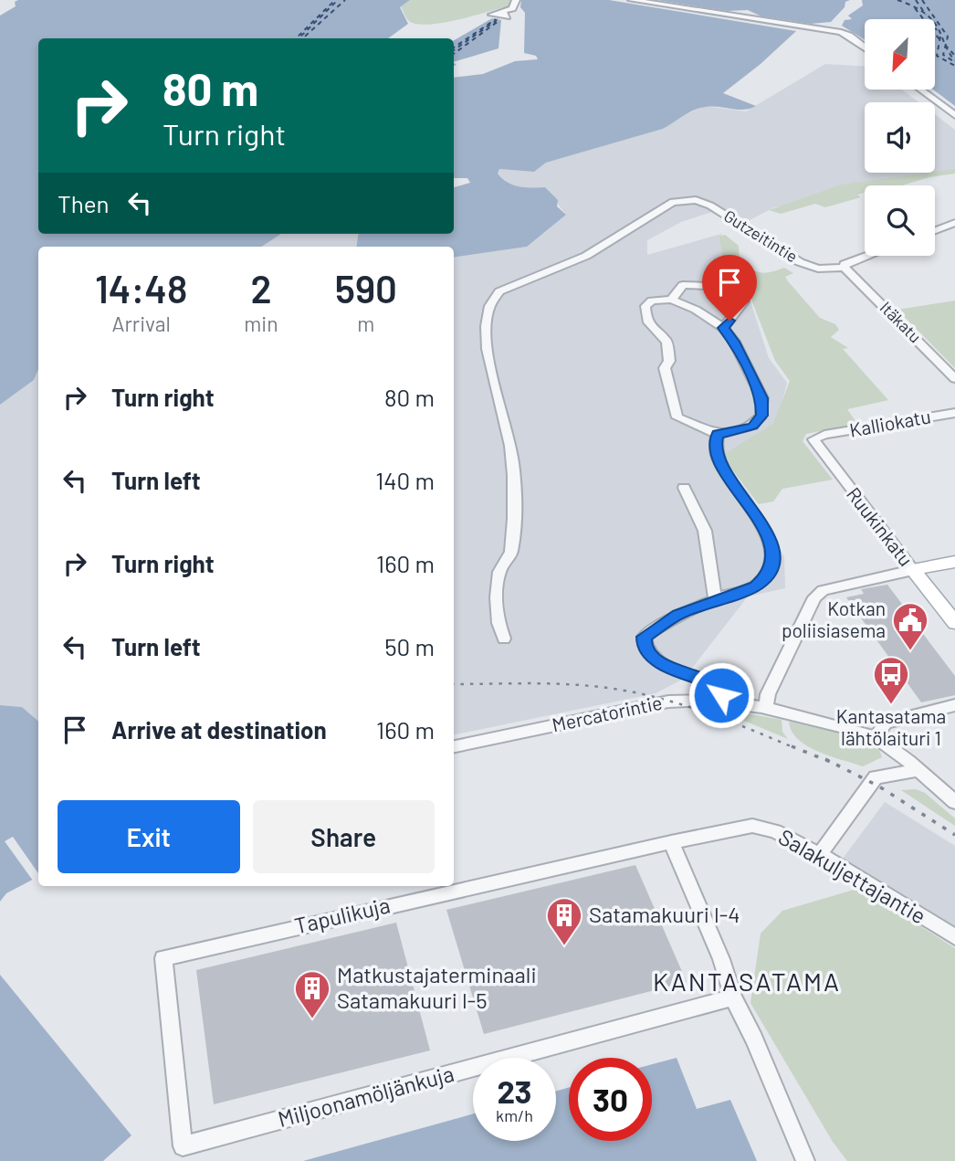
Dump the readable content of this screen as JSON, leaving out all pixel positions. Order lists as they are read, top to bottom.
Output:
{
  "streets": {
    "main road": ["Ruukinkatu"],
    "street": [
      "Gutzeitintie",
      "Itäkatu",
      "Kalliokatu",
      "Mercatorintie",
      "Salakuljettajantie",
      "Tapulikuja",
      "Miljoonamöljänkuja"
    ]
  },
  "crossings": [
    ["Gutzeitintie", "Itäkatu"],
    ["Kalliokatu", "Ruukinkatu"],
    ["Salakuljettajantie", "Tapulikuja"],
    ["Tapulikuja", "Miljoonamöljänkuja"]
  ],
  "districts": ["KANTASATAMA"],
  "places": {
    "public building": ["Kotkan poliisiasema"],
    "bus stop": ["Kantasatama lähtölaituri 1"],
    "building": ["Satamakuuri I-4", "Matkustajaterminaali Satamakuuri I-5"]
  },
  "north": "bottom left",
  "page": {
    "turn": ["80 m", "Turn right"],
    "then": "Then",
    "eta": [
      "14:48",
      "Arrival",
      "2",
      "min",
      "590",
      "m"
    ],
    "list": [
      {
        "name": "Turn right",
        "value": "80 m"
      },
      {
        "name": "Turn left",
        "value": "140 m"
      },
      {
        "name": "Turn right",
        "value": "160 m"
      },
      {
        "name": "Turn left",
        "value": "50 m"
      },
      {
        "name": "Arrive at destination",
        "value": "160 m"
      }
    ],
    "buttons": ["Exit", "Share"],
    "speed": "23 km/h",
    "limit": "30"
  }
}
